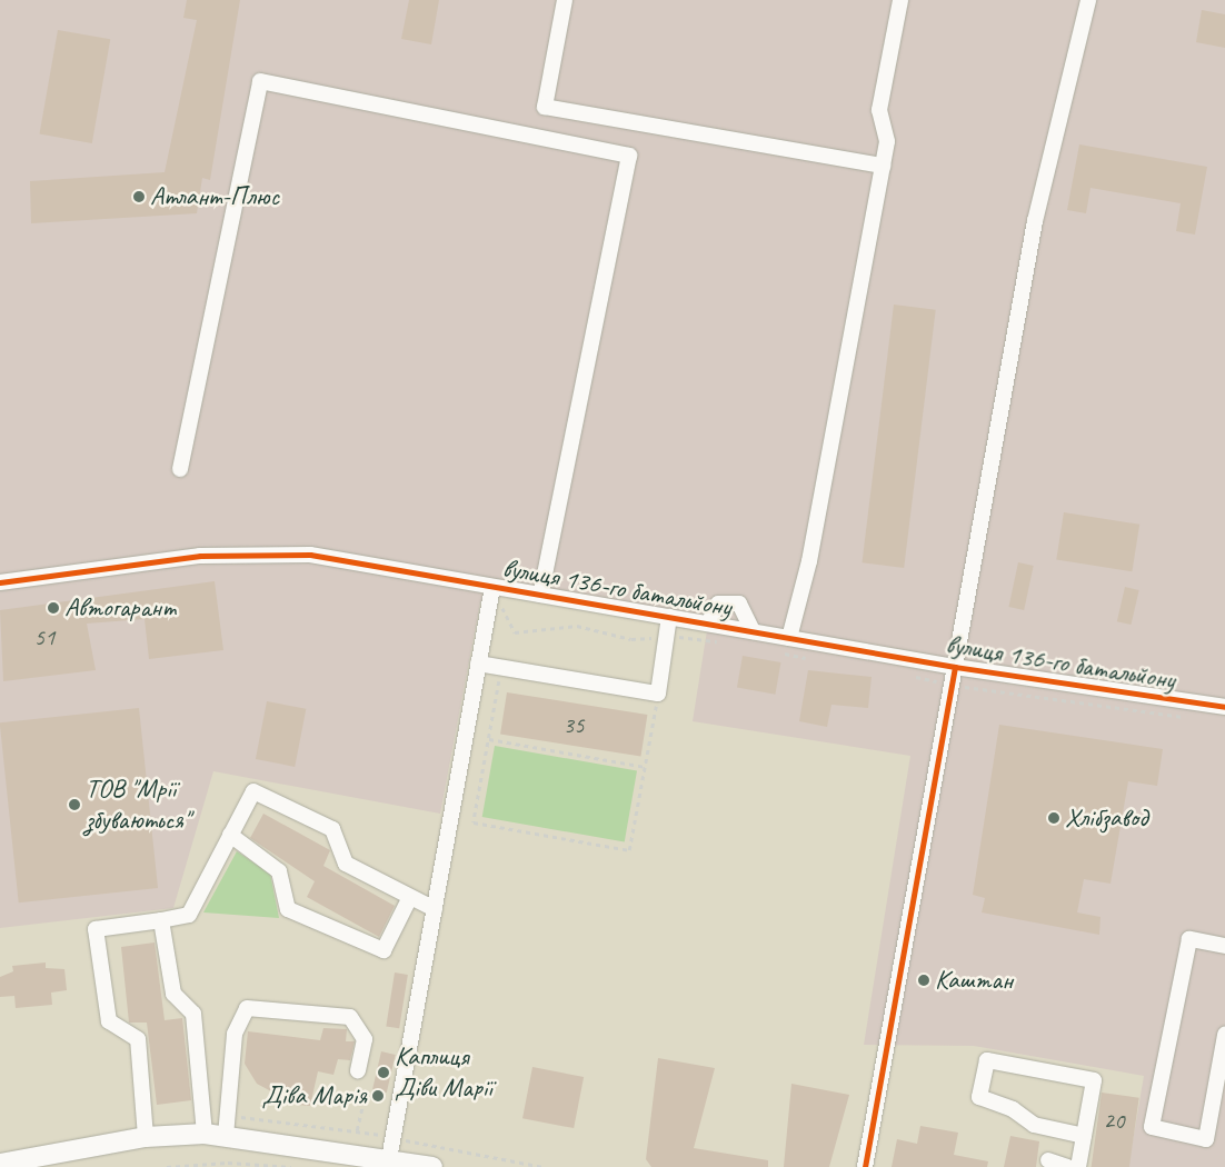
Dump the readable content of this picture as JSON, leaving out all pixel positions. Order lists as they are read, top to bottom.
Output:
{
  "streets": {
    "street": ["вулиця 136-го батальйону"]
  },
  "places": [
    "Атлант-Плюс",
    "Автогарант",
    "ТОВ \"Мрії збуваються\"",
    "Хлібзавод",
    "Каштан",
    "Каплиця Діви Марії",
    "Діва Марія"
  ],
  "house_numbers": ["51", "35", "20"]
}
